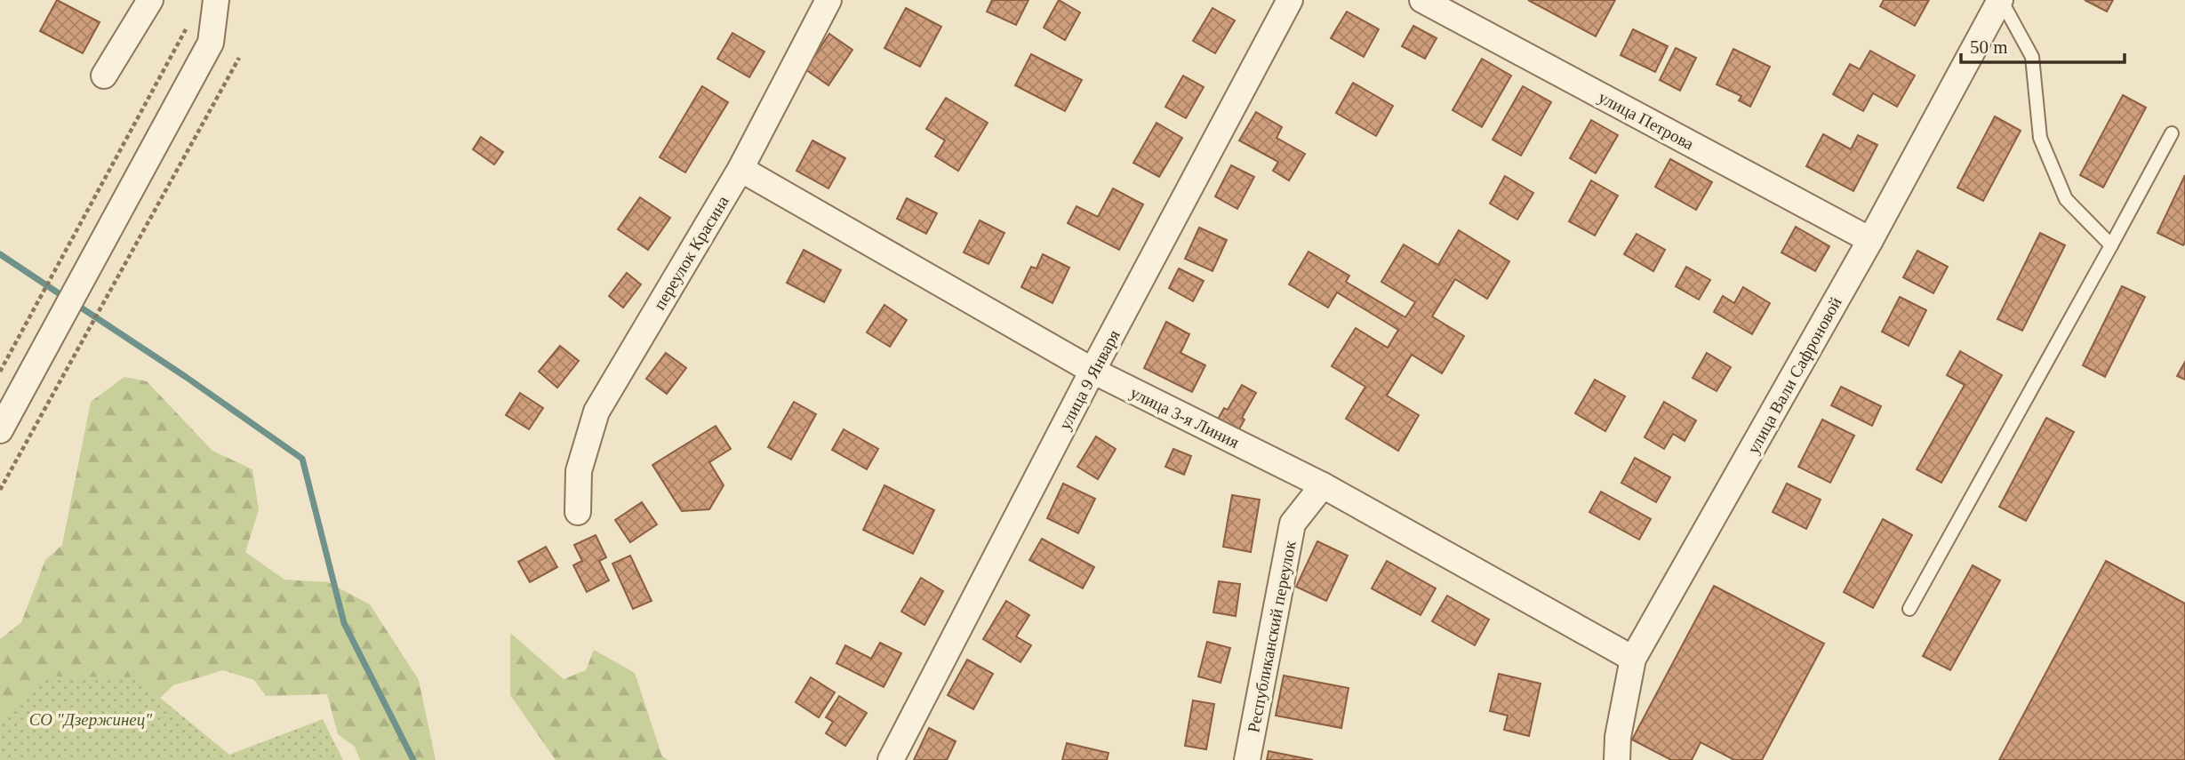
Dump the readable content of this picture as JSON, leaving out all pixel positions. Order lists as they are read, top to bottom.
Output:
{
  "streets": {
    "street": [
      "улица Петрова",
      "переулок Красина",
      "улица Вали Сафроновой",
      "улица 9 Января",
      "улица 3-я Линия",
      "Республиканский переулок"
    ]
  },
  "crossings": [
    ["улица Петрова", "улица Вали Сафроновой"],
    ["переулок Красина", "улица 3-я Линия"],
    ["улица Вали Сафроновой", "улица 3-я Линия"],
    ["улица 9 Января", "улица 3-я Линия"],
    ["улица 3-я Линия", "Республиканский переулок"]
  ],
  "parks": ["СО \"Дзержинец\""],
  "scale_bar": "50 m"
}
